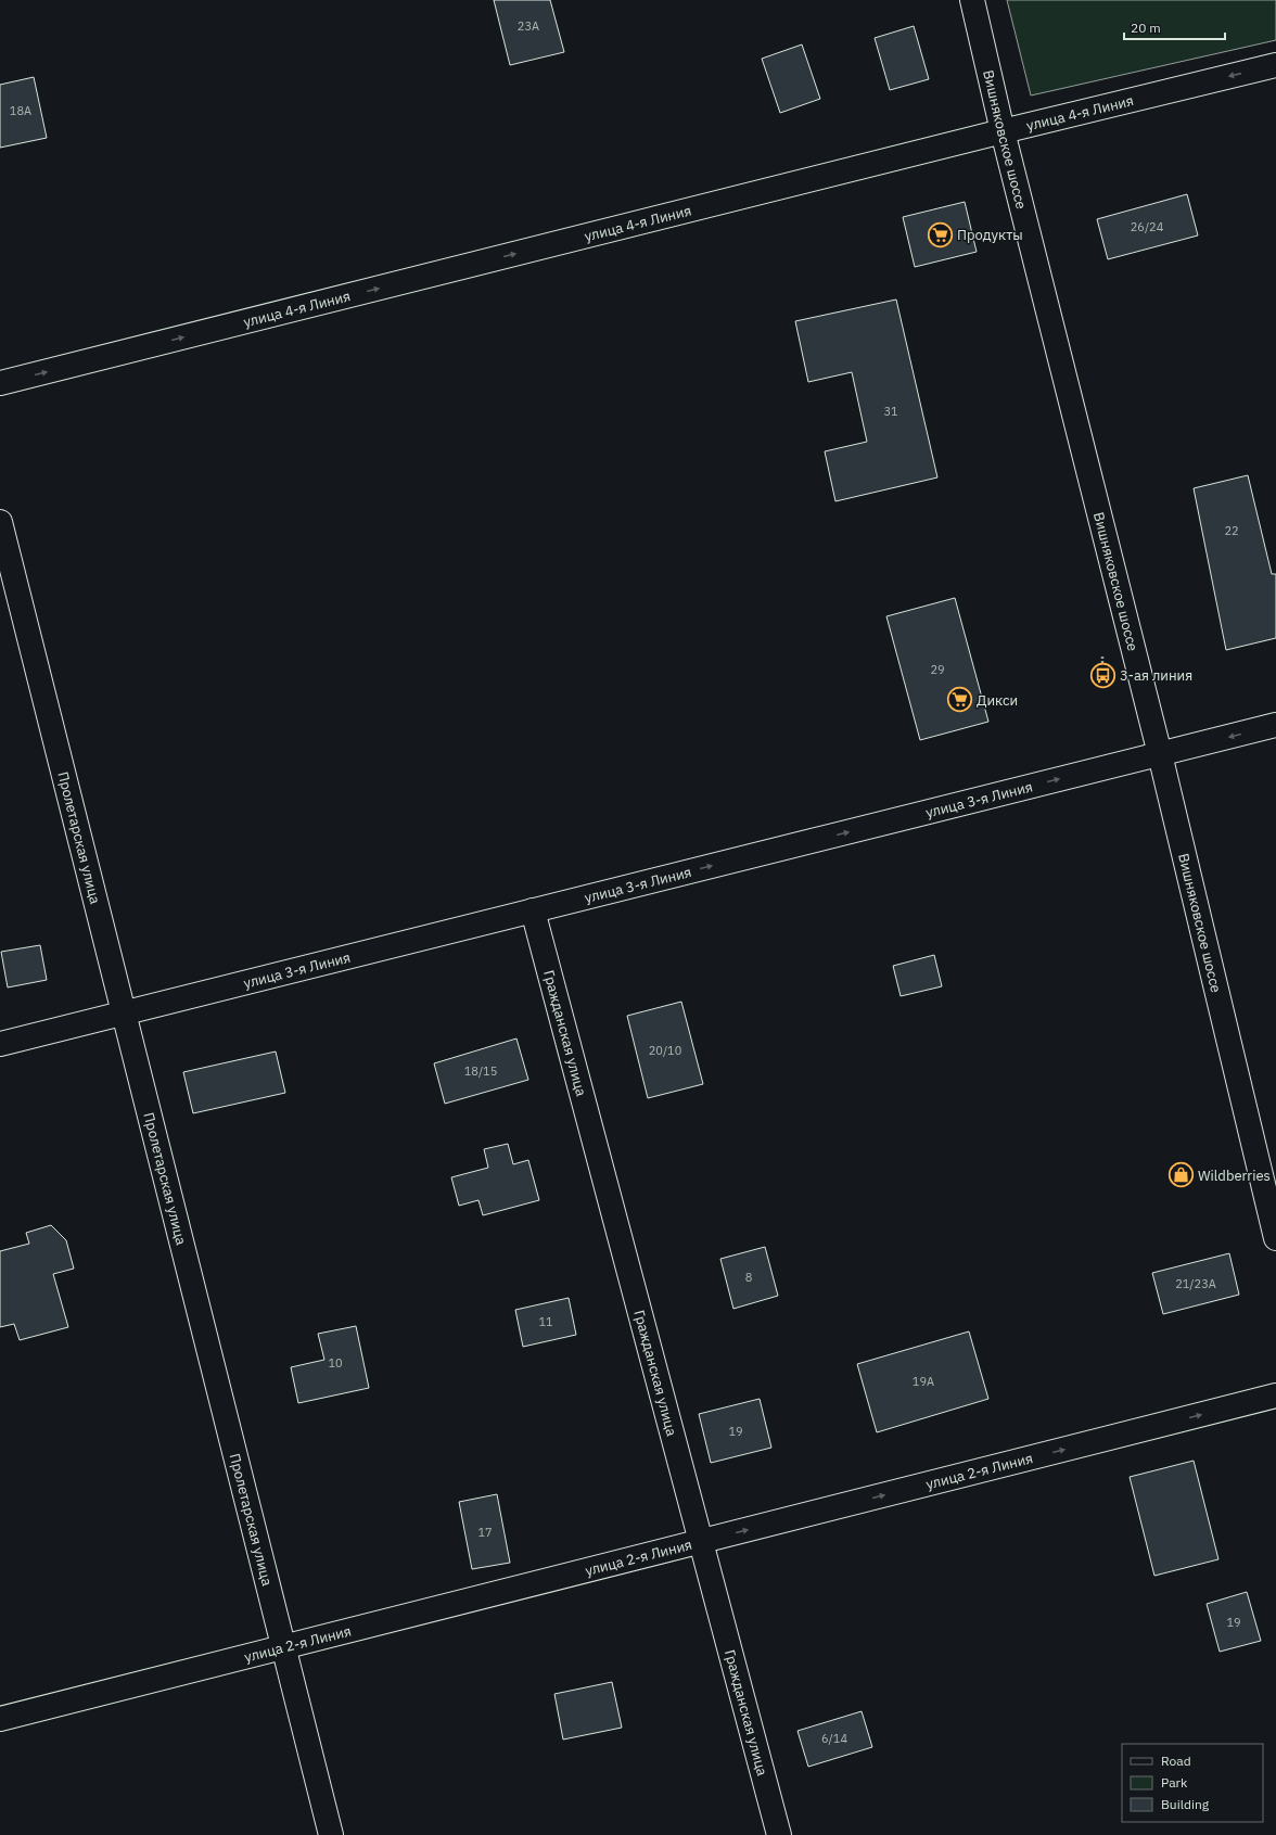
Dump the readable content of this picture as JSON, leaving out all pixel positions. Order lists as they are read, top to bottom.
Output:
{
  "streets": {
    "street": [
      "улица 4-я Линия",
      "Вишняковское шоссе",
      "улица 3-я Линия",
      "Пролетарская улица",
      "Гражданская улица",
      "улица 2-я Линия"
    ]
  },
  "crossings": [
    ["улица 4-я Линия", "Вишняковское шоссе"],
    ["Вишняковское шоссе", "улица 3-я Линия"],
    ["улица 3-я Линия", "Пролетарская улица"],
    ["улица 3-я Линия", "Гражданская улица"],
    ["Пролетарская улица", "улица 2-я Линия"],
    ["Гражданская улица", "улица 2-я Линия"]
  ],
  "one_way": ["улица 2-я Линия"],
  "places": {
    "supermarket": ["Продукты", "Дикси"],
    "bus stop": ["3-ая линия"],
    "shop": ["Wildberries"]
  },
  "house_numbers": [
    "23А",
    "18А",
    "26/24",
    "31",
    "22",
    "29",
    "20/10",
    "18/15",
    "8",
    "21/23А",
    "11",
    "10",
    "19А",
    "19",
    "17",
    "19",
    "6/14"
  ],
  "legend": ["Road", "Park", "Building"],
  "scale_bar": "20 m"
}
